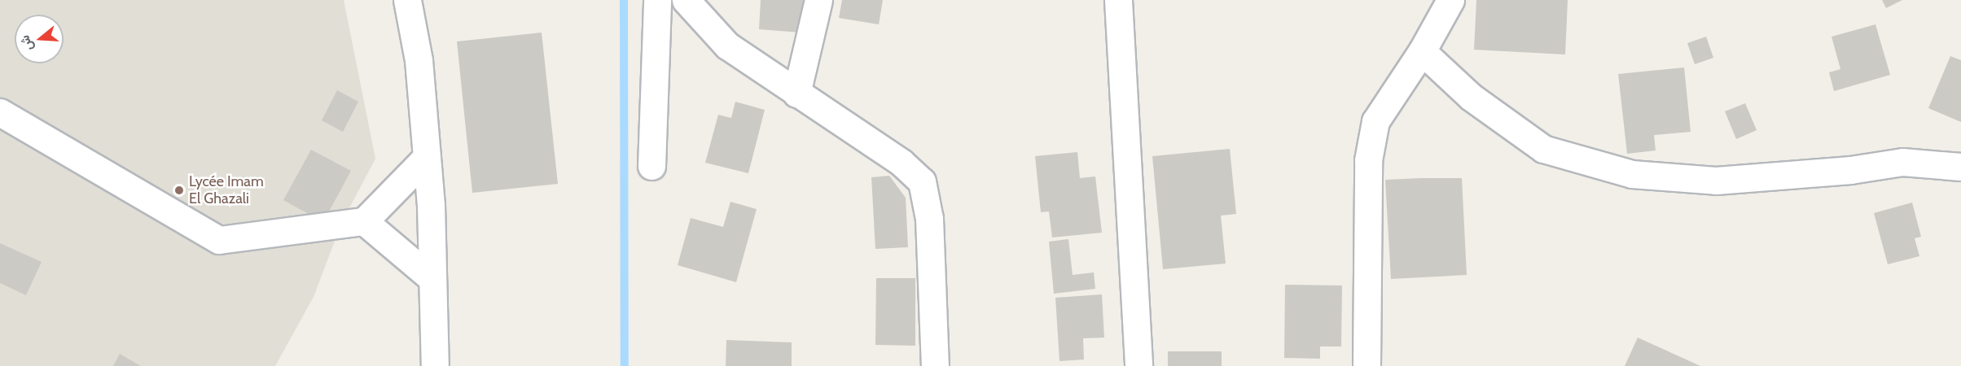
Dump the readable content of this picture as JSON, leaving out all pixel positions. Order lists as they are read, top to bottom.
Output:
{
  "places": ["Lycée Imam El Ghazali"],
  "north": "left"
}
